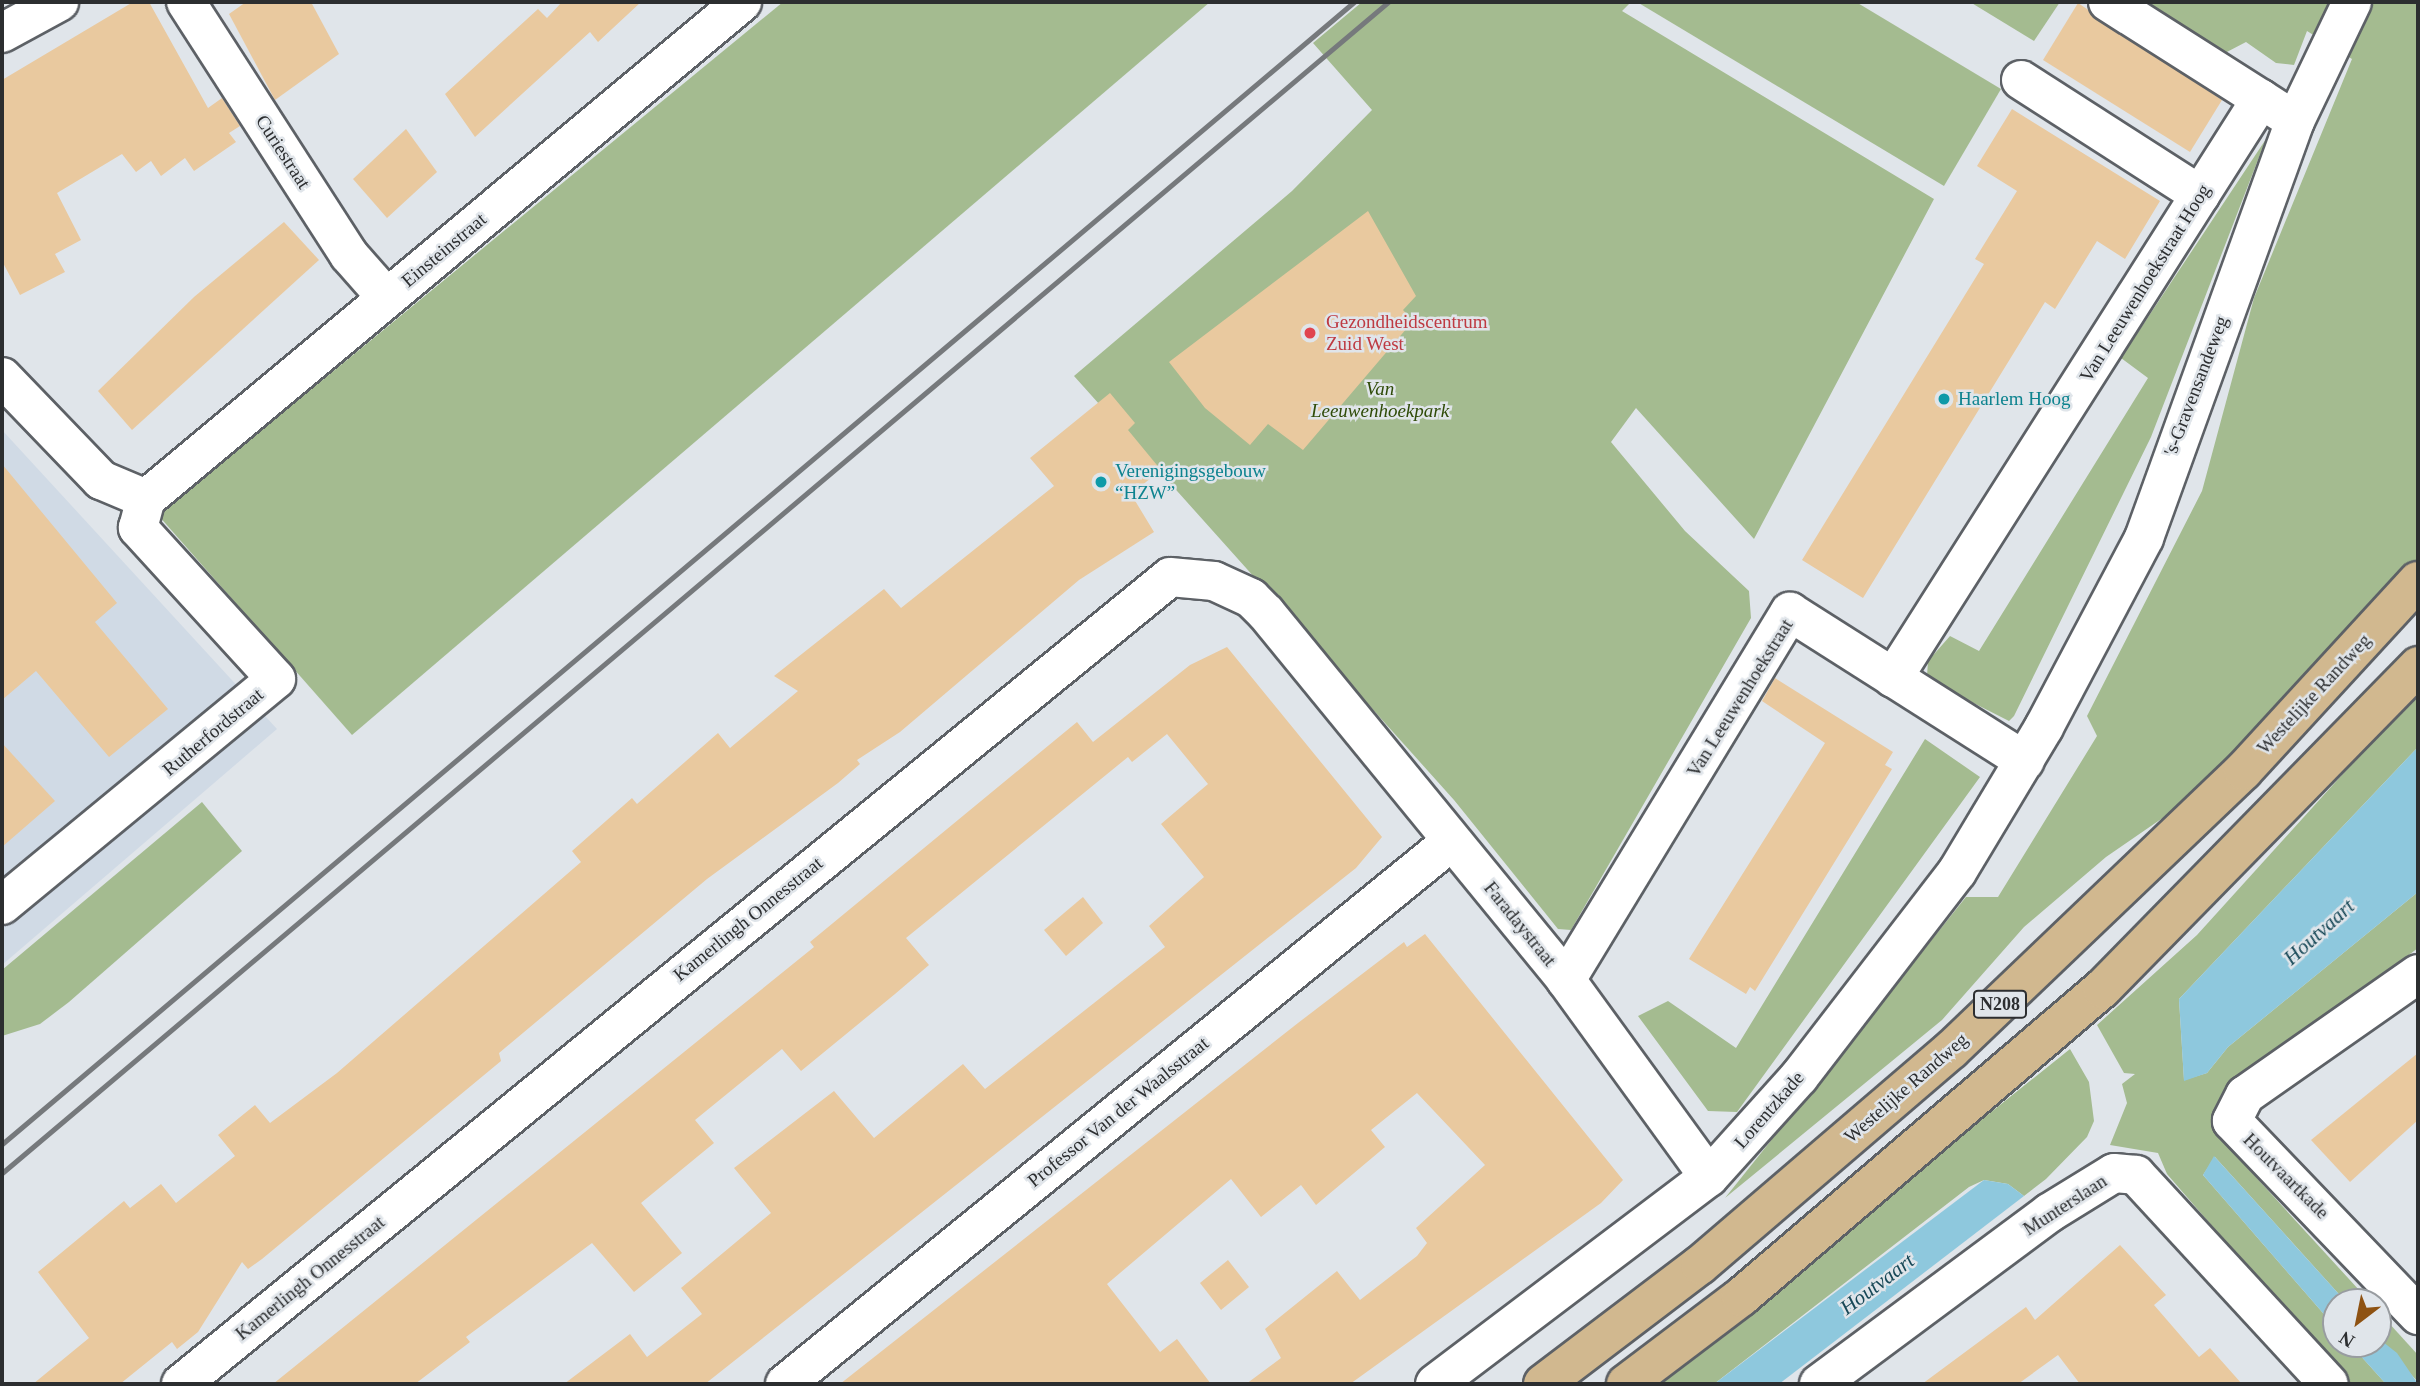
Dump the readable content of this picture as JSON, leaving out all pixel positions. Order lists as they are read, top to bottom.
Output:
{
  "streets": {
    "main road": ["Westelijke Randweg", "N208"],
    "street": [
      "Curiestraat",
      "Einsteinstraat",
      "Van Leeuwenhoekstraat Hoog",
      "'s-Gravensandeweg",
      "Van Leeuwenhoekstraat",
      "Rutherfordstraat",
      "Kamerlingh Onnesstraat",
      "Faradaystraat",
      "Lorentzkade",
      "Professor Van der Waalsstraat",
      "Houtvaartkade",
      "Munterslaan"
    ]
  },
  "crossings": [
    ["Curiestraat", "Einsteinstraat"],
    ["Einsteinstraat", "Rutherfordstraat"],
    ["Van Leeuwenhoekstraat Hoog", "Van Leeuwenhoekstraat"],
    ["'s-Gravensandeweg", "Van Leeuwenhoekstraat"],
    ["'s-Gravensandeweg", "Lorentzkade"],
    ["Van Leeuwenhoekstraat", "Faradaystraat"],
    ["Van Leeuwenhoekstraat", "Lorentzkade"],
    ["Kamerlingh Onnesstraat", "Faradaystraat"],
    ["Faradaystraat", "Lorentzkade"],
    ["Faradaystraat", "Professor Van der Waalsstraat"]
  ],
  "water": ["Houtvaart"],
  "parks": ["Van Leeuwenhoekpark"],
  "places": ["Gezondheidscentrum Zuid West", "Haarlem Hoog", "Verenigingsgebouw “HZW”"],
  "north": "bottom left"
}
